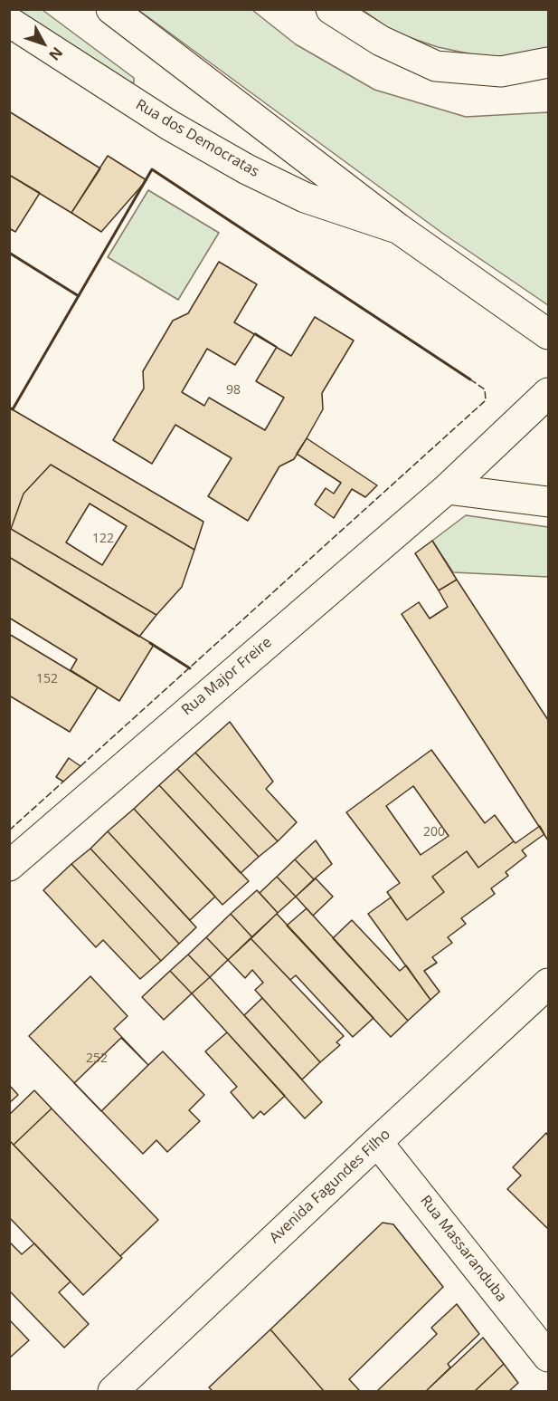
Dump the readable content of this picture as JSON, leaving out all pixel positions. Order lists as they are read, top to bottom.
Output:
{
  "streets": {
    "street": [
      "Rua dos Democratas",
      "Rua Major Freire",
      "Avenida Fagundes Filho",
      "Rua Massaranduba"
    ]
  },
  "crossings": [
    ["Avenida Fagundes Filho", "Rua Massaranduba"]
  ],
  "house_numbers": [
    "98",
    "122",
    "152",
    "200",
    "252"
  ],
  "north": "bottom right"
}
